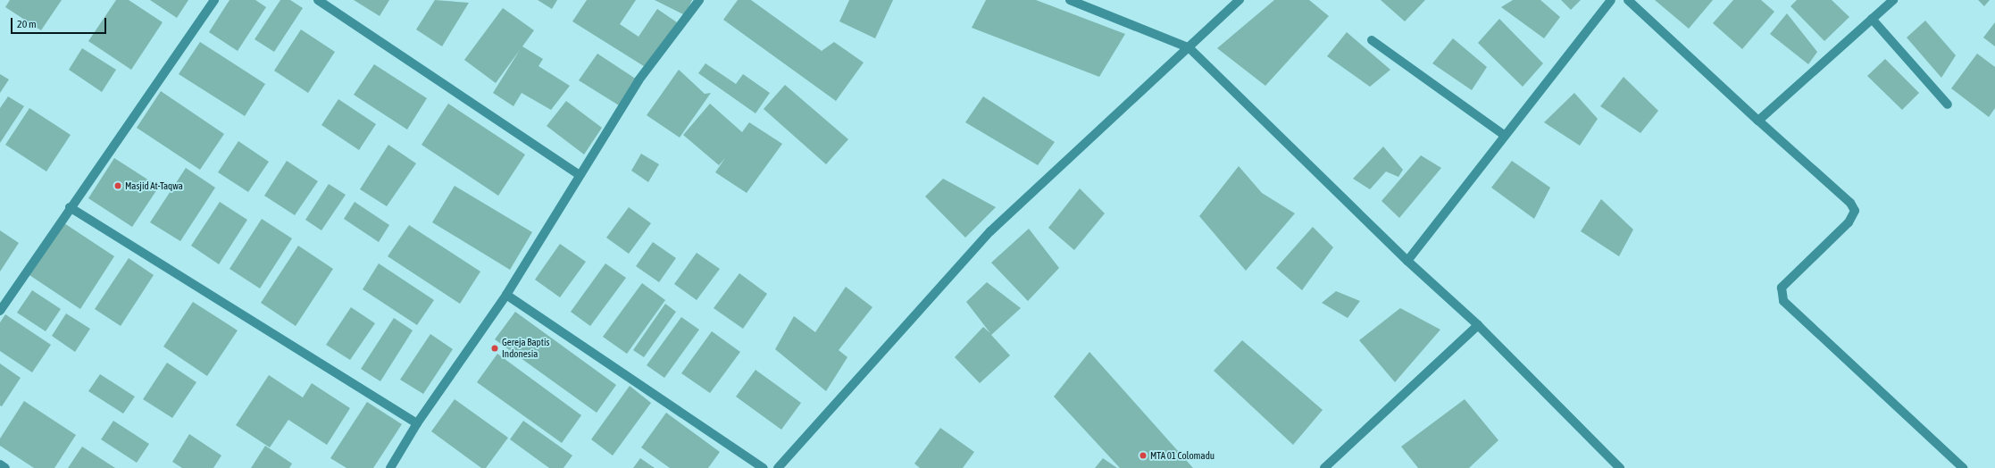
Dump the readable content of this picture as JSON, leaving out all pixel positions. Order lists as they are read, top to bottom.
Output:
{
  "places": ["Masjid At-Taqwa", "Gereja Baptis Indonesia", "MTA 01 Colomadu"],
  "scale_bar": "20 m"
}
